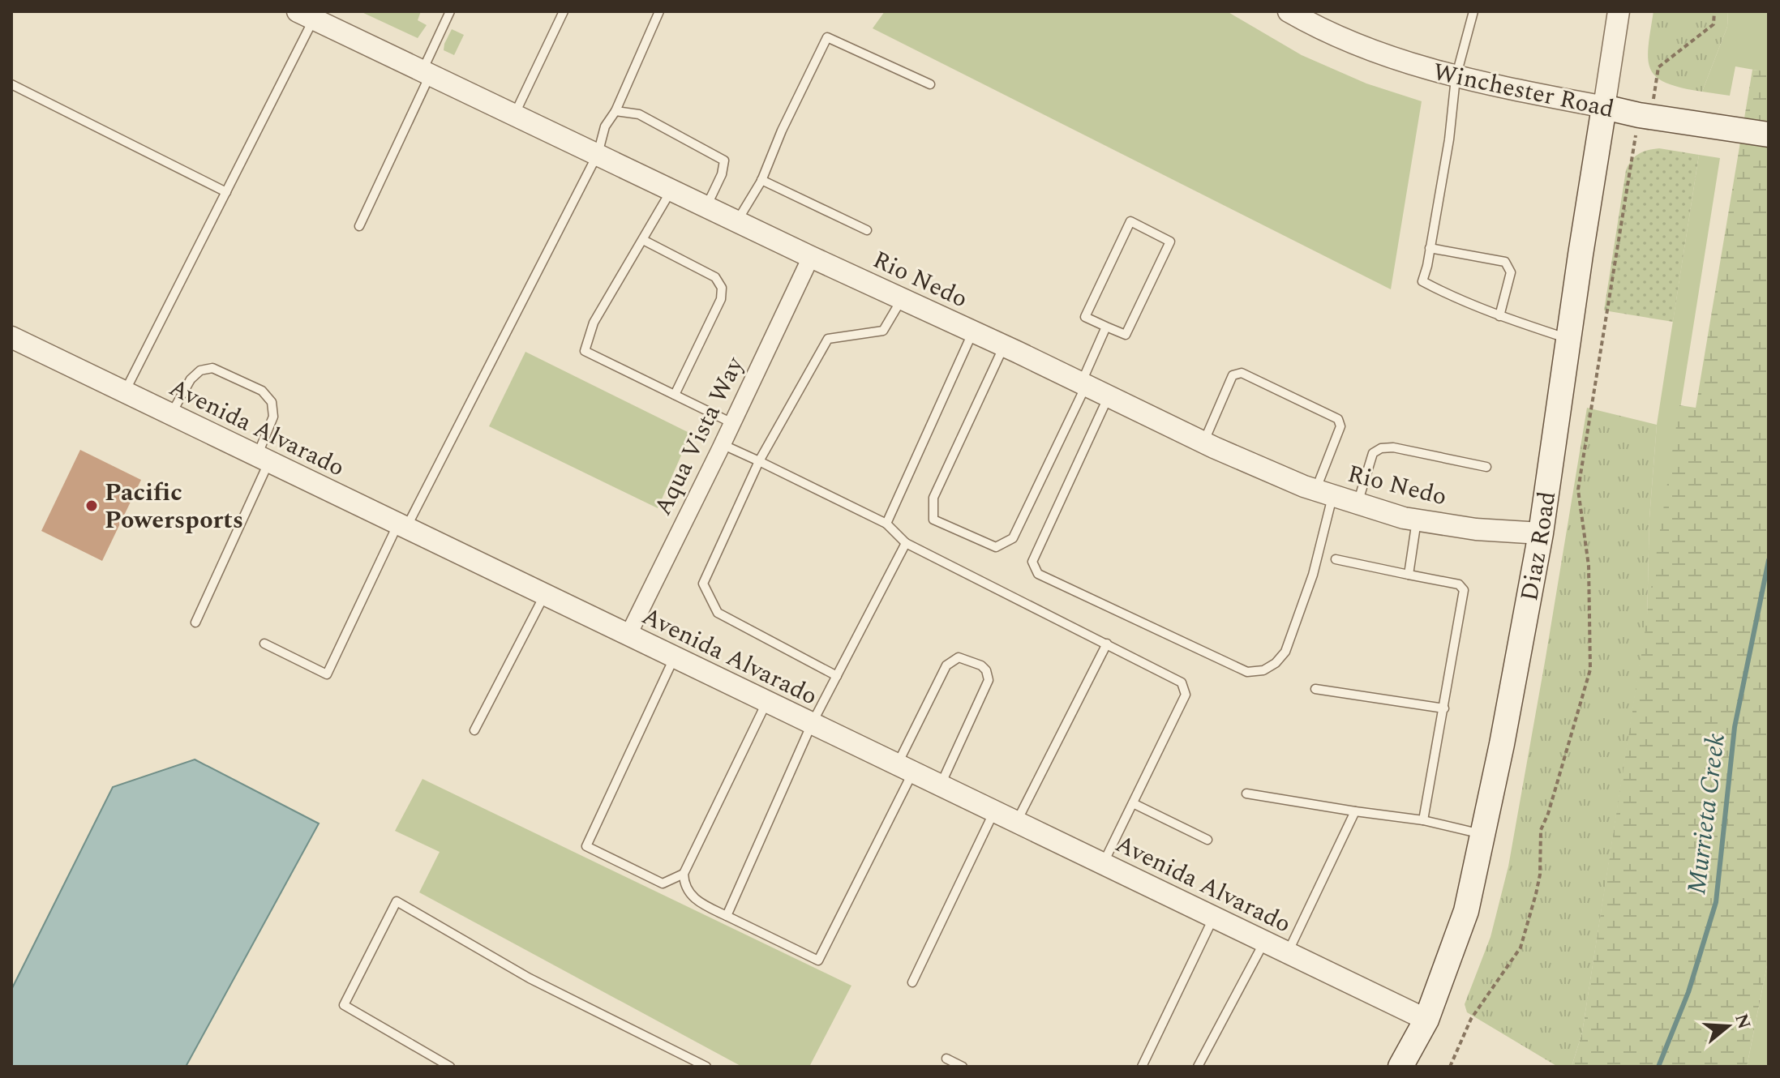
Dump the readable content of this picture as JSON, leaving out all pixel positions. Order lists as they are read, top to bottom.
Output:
{
  "streets": {
    "main road": ["Winchester Road", "Diaz Road"],
    "street": ["Rio Nedo", "Avenida Alvarado", "Aqua Vista Way"]
  },
  "crossings": [
    ["Winchester Road", "Diaz Road"],
    ["Rio Nedo", "Aqua Vista Way"],
    ["Rio Nedo", "Diaz Road"],
    ["Avenida Alvarado", "Aqua Vista Way"],
    ["Avenida Alvarado", "Diaz Road"]
  ],
  "water": ["Murrieta Creek"],
  "places": ["Pacific Powersports"],
  "north": "right"
}
